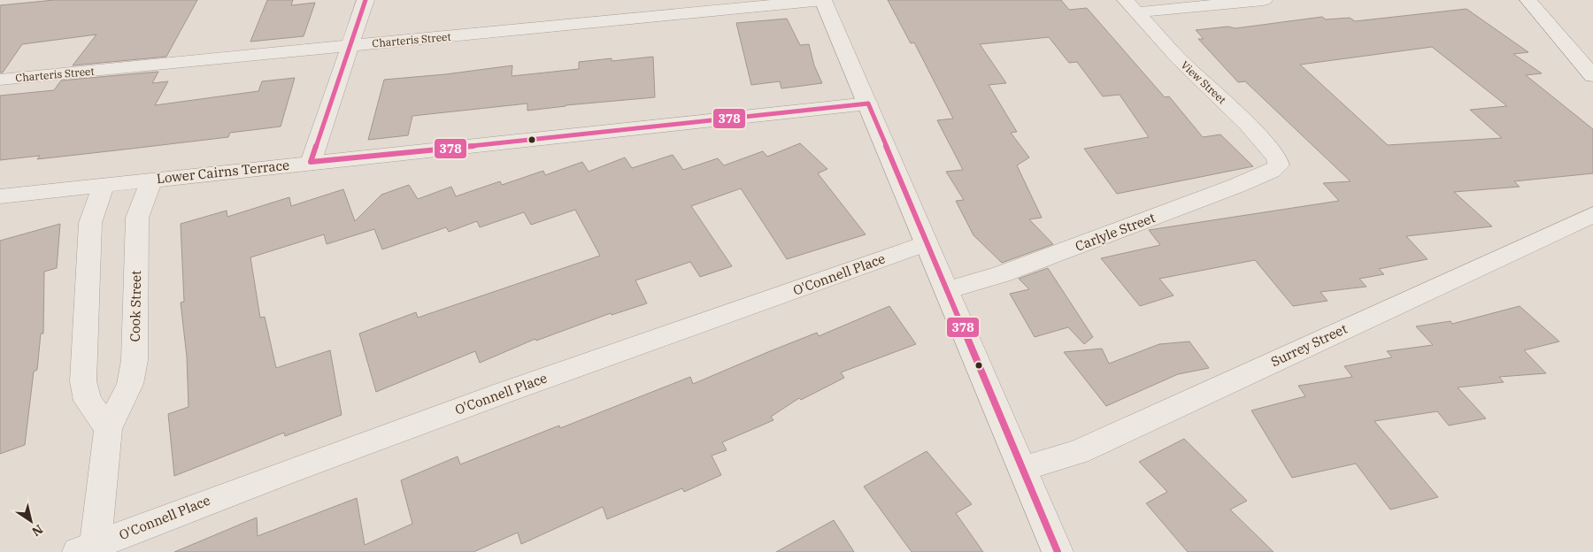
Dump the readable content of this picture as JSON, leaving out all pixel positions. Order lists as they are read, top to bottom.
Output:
{
  "streets": {
    "street": [
      "Charteris Street",
      "View Street",
      "Lower Cairns Terrace",
      "Carlyle Street",
      "O'Connell Place",
      "Cook Street",
      "Surrey Street"
    ]
  },
  "crossings": [
    ["View Street", "Carlyle Street"],
    ["Lower Cairns Terrace", "Cook Street"],
    ["O'Connell Place", "Cook Street"]
  ],
  "lines": ["transit line 378"],
  "north": "bottom right"
}
